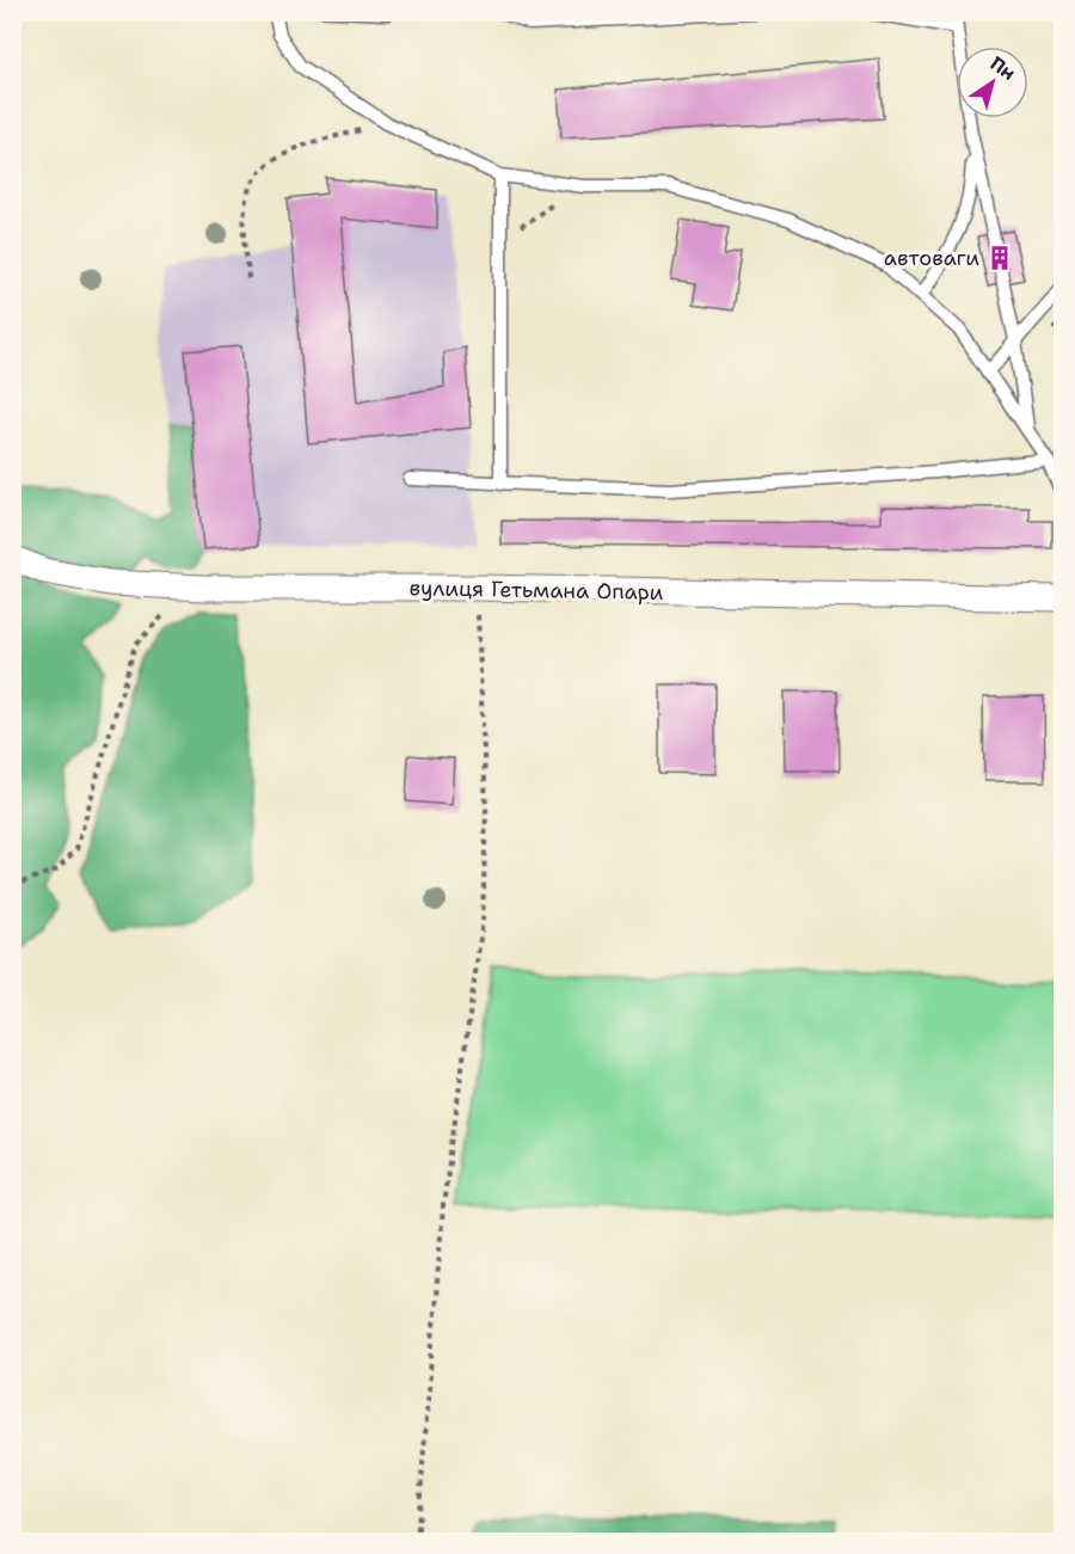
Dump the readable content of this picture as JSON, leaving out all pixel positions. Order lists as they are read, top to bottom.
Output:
{
  "streets": {
    "street": ["вулиця Гетьмана Опари"]
  },
  "places": {
    "building": ["автоваги"]
  },
  "north": "top right"
}
